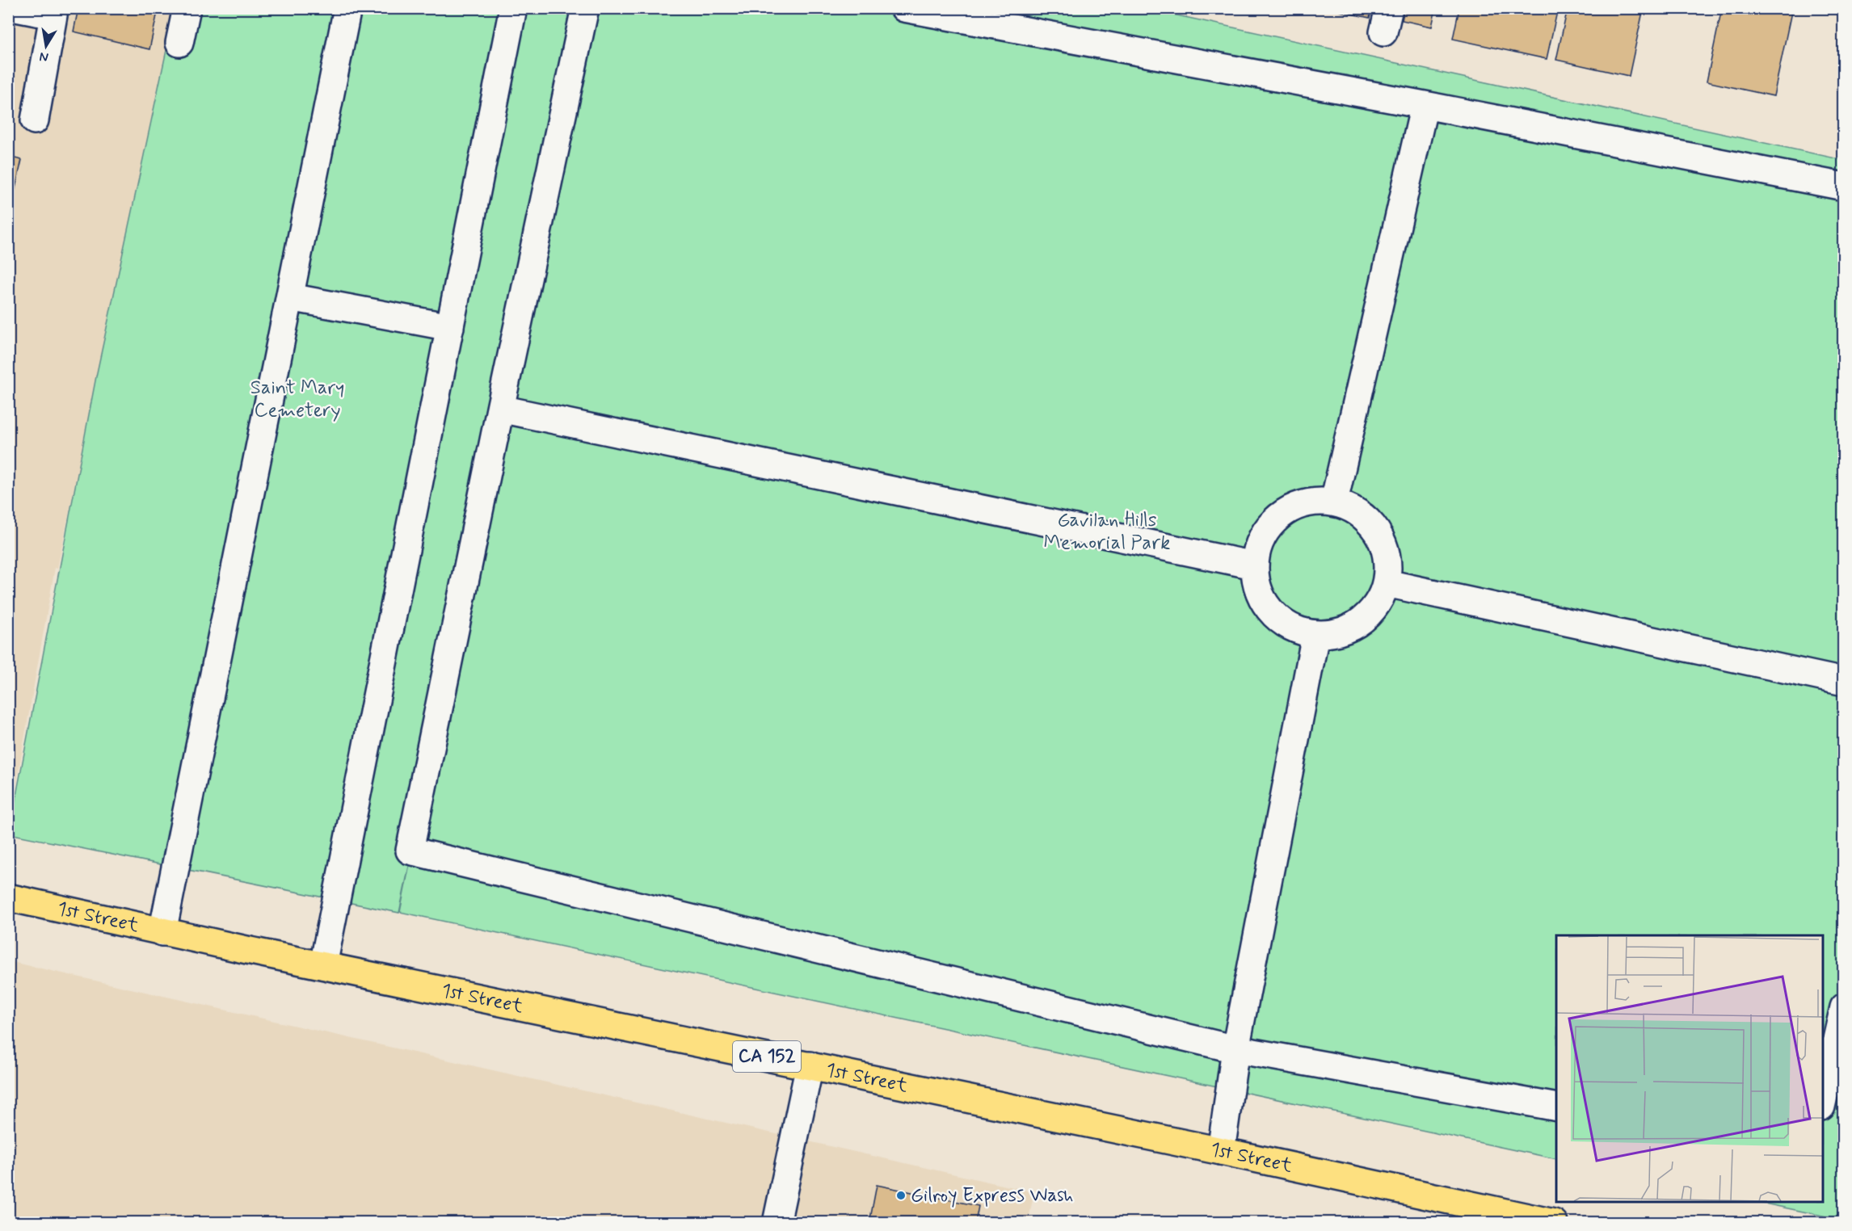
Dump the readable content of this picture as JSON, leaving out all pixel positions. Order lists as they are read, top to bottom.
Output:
{
  "streets": {
    "main road": ["1st Street", "CA 152"]
  },
  "parks": ["Saint Mary Cemetery", "Gavilan Hills Memorial Park"],
  "places": ["Gilroy Express Wash"],
  "north": "bottom"
}
